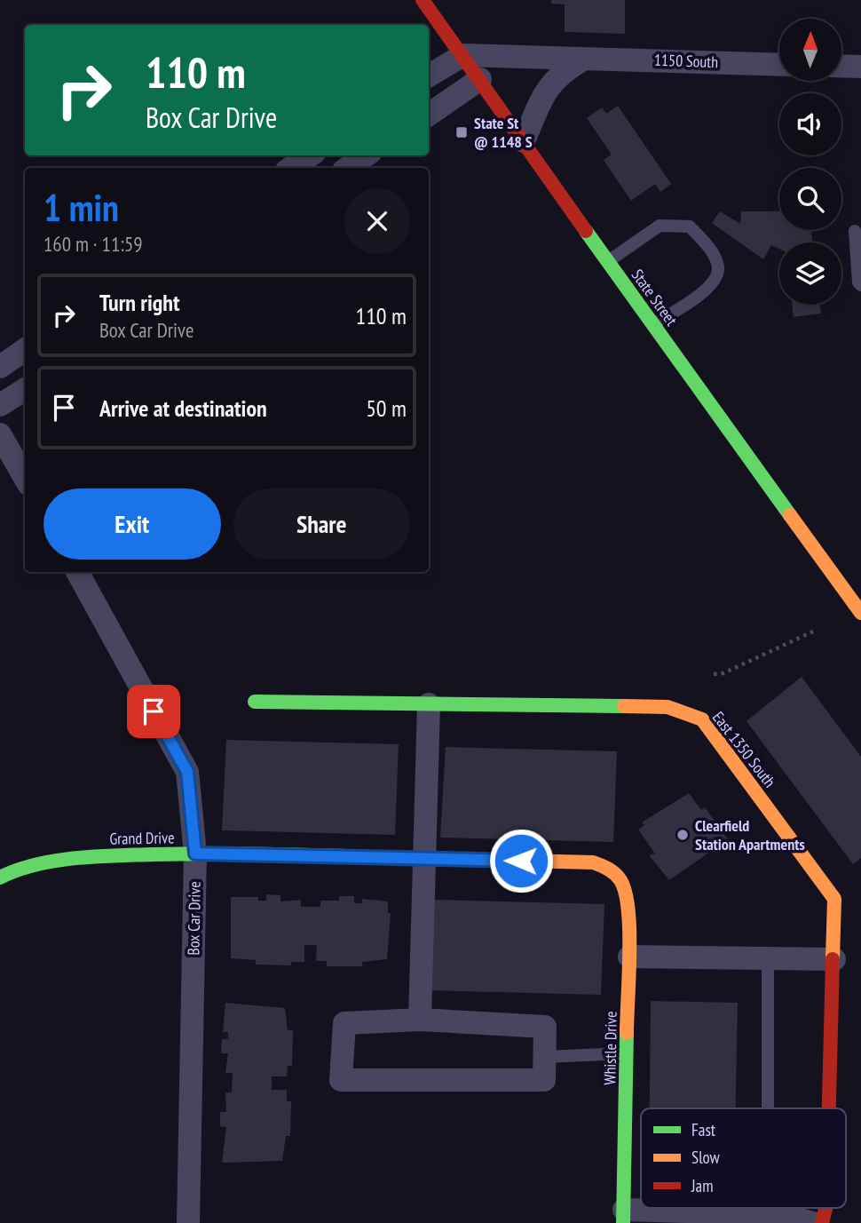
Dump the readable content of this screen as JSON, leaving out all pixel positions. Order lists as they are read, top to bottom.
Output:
{
  "streets": {
    "street": [
      "1150 South",
      "State Street",
      "East 1350 South",
      "Grand Drive",
      "Box Car Drive",
      "Whistle Drive"
    ]
  },
  "crossings": [
    ["1150 South", "State Street"],
    ["Grand Drive", "Box Car Drive"],
    ["Grand Drive", "Whistle Drive"]
  ],
  "places": {
    "transit": ["State St @ 1148 S"],
    "other": ["Clearfield Station Apartments"]
  },
  "legend": ["Fast", "Slow", "Jam"],
  "north": "top",
  "page": {
    "turn": ["110 m", "Box Car Drive"],
    "heading": ["1 min", "160 m · 11:59"],
    "list": [
      {
        "name": "Turn right",
        "note": "Box Car Drive",
        "value": "110 m"
      },
      {
        "name": "Arrive at destination",
        "value": "50 m"
      }
    ],
    "buttons": ["Exit", "Share"]
  }
}
